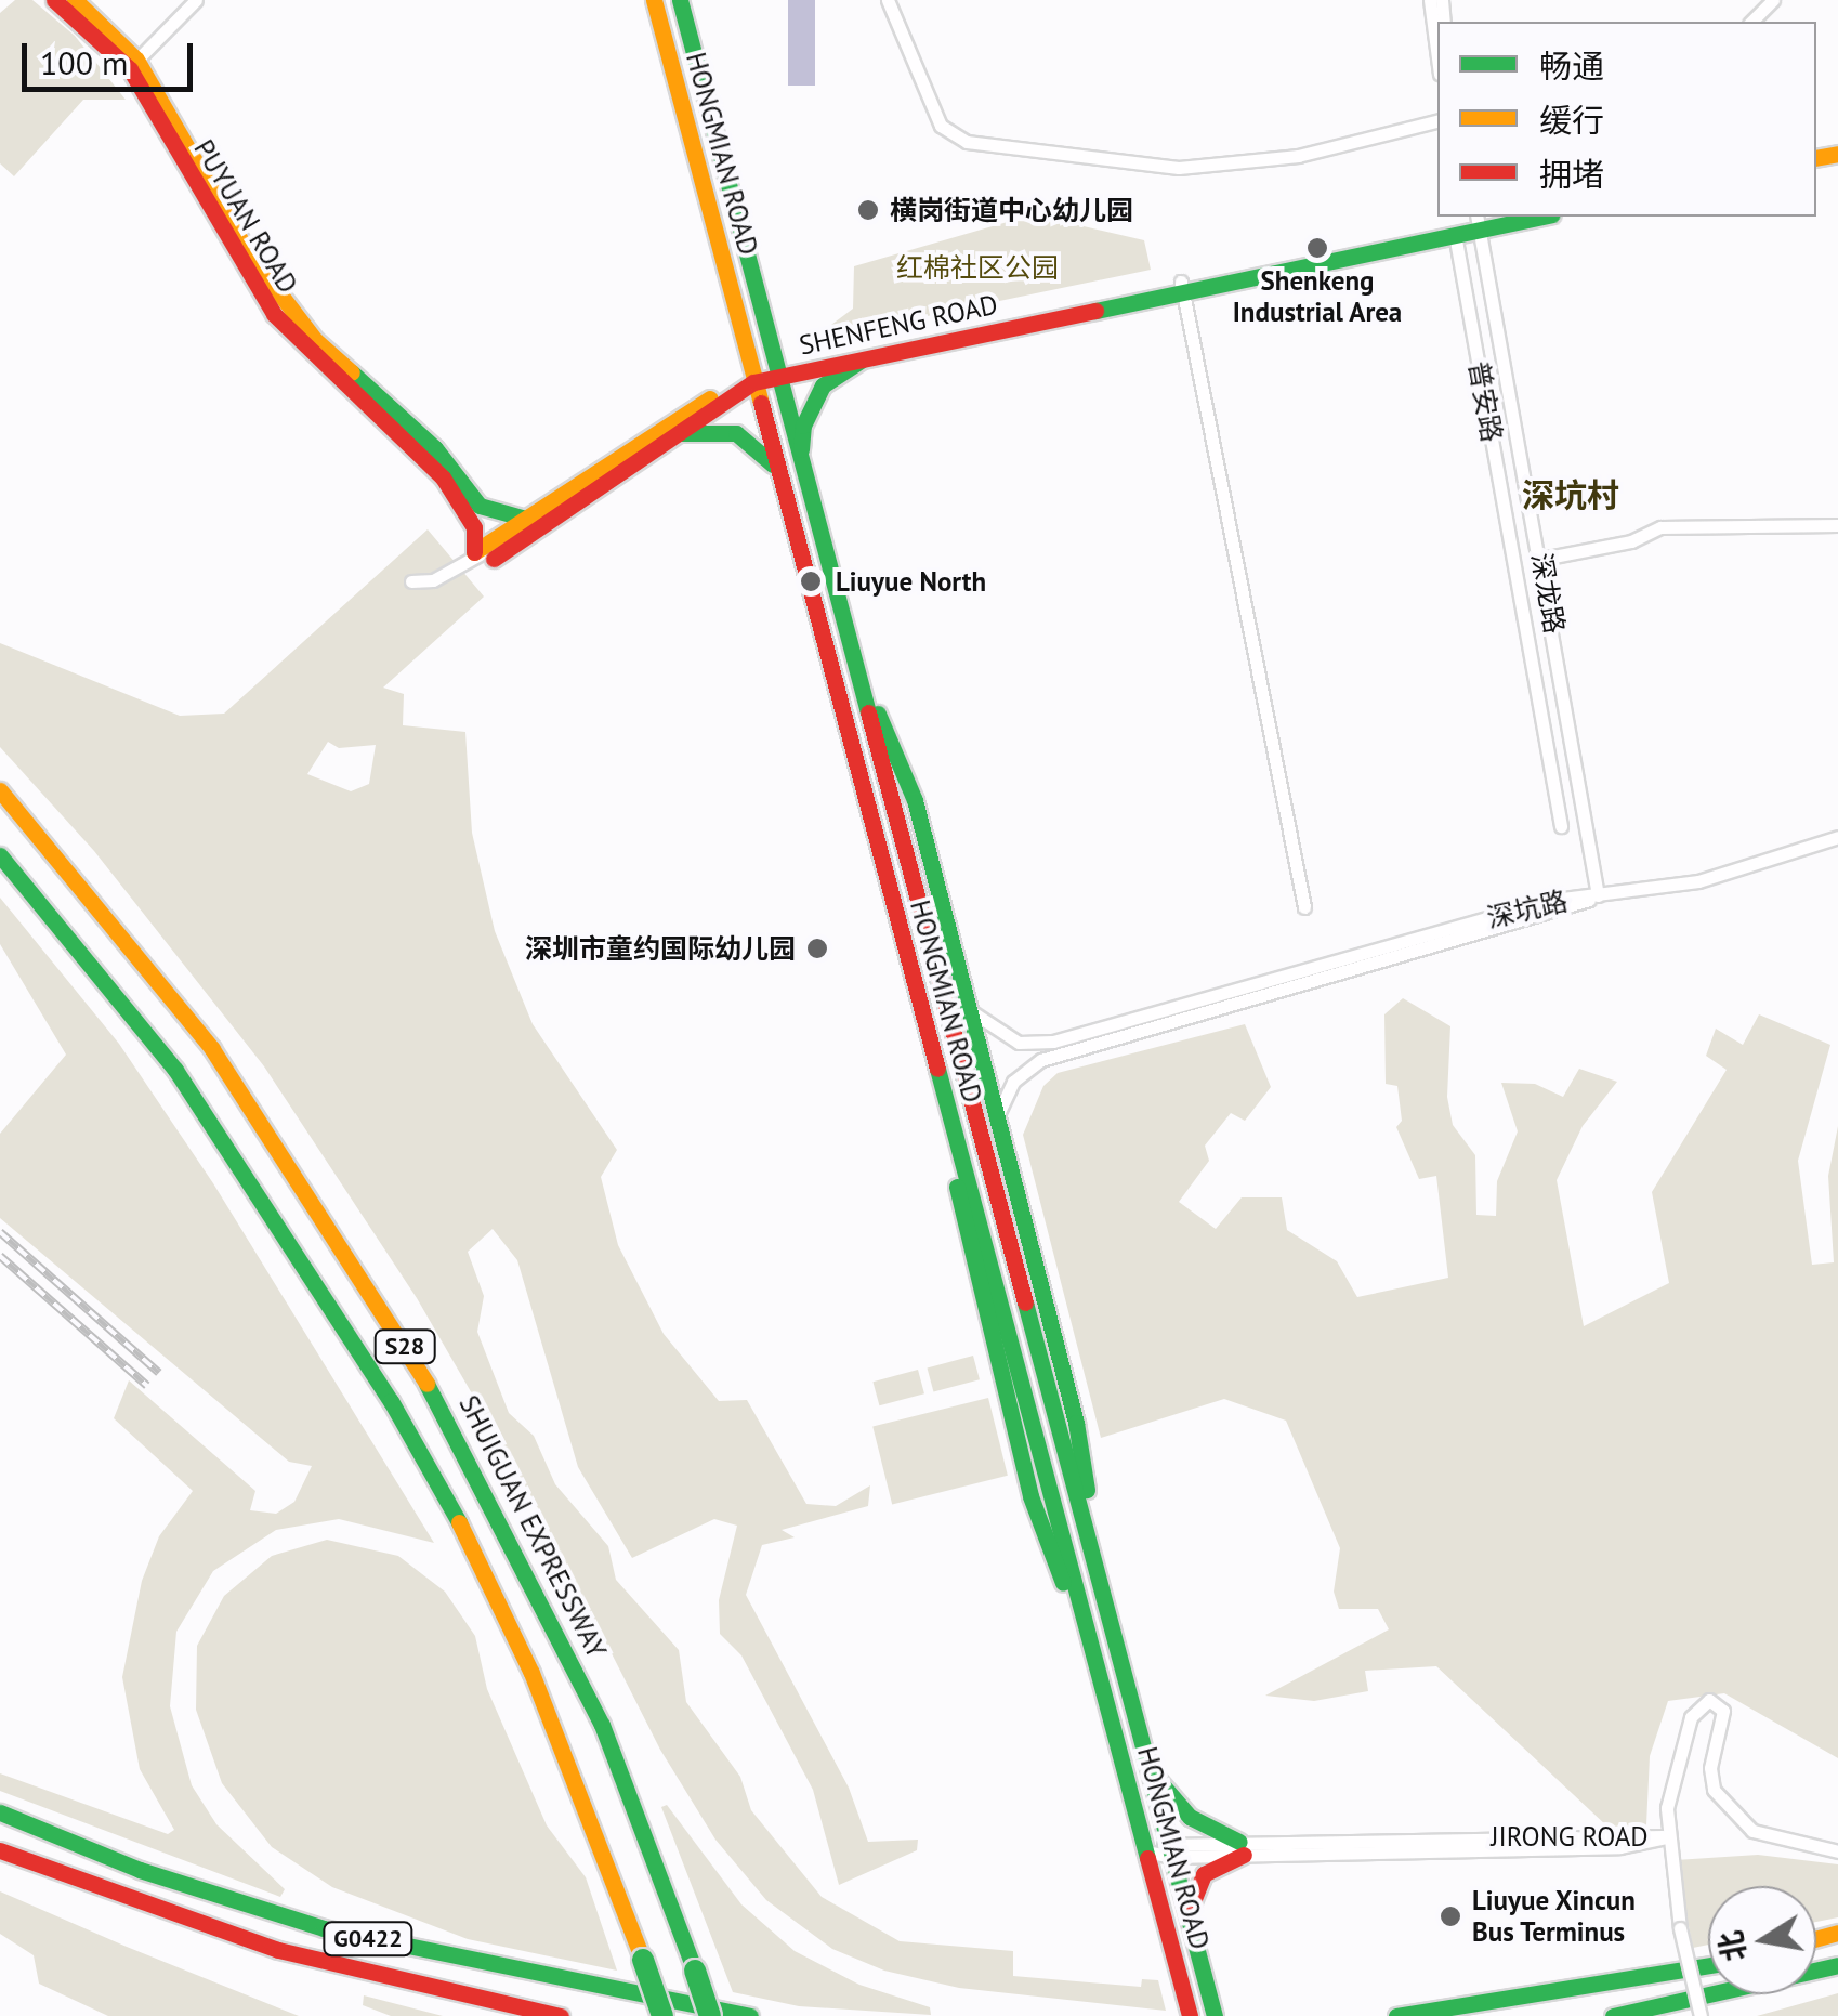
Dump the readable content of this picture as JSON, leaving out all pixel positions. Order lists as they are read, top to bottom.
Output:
{
  "streets": {
    "main road": [
      "HONGMIAN ROAD",
      "PUYUAN ROAD",
      "SHENFENG ROAD",
      "S28",
      "SHUIGUAN EXPRESSWAY",
      "G0422"
    ],
    "street": [
      "普安路",
      "深龙路",
      "深坑路",
      "JIRONG ROAD"
    ]
  },
  "crossings": [
    ["HONGMIAN ROAD", "SHENFENG ROAD"],
    ["HONGMIAN ROAD", "JIRONG ROAD"],
    ["PUYUAN ROAD", "SHENFENG ROAD"],
    ["SHENFENG ROAD", "普安路"],
    ["SHENFENG ROAD", "深龙路"],
    ["普安路", "深龙路"],
    ["深龙路", "深坑路"]
  ],
  "districts": ["深坑村"],
  "parks": ["红棉社区公园"],
  "places": [
    "横岗街道中心幼儿园",
    "Shenkeng Industrial Area",
    "Liuyue North",
    "深圳市童约国际幼儿园",
    "Liuyue Xincun Bus Terminus"
  ],
  "legend": ["畅通", "缓行", "拥堵"],
  "scale_bar": "100 m",
  "north": "left"
}
